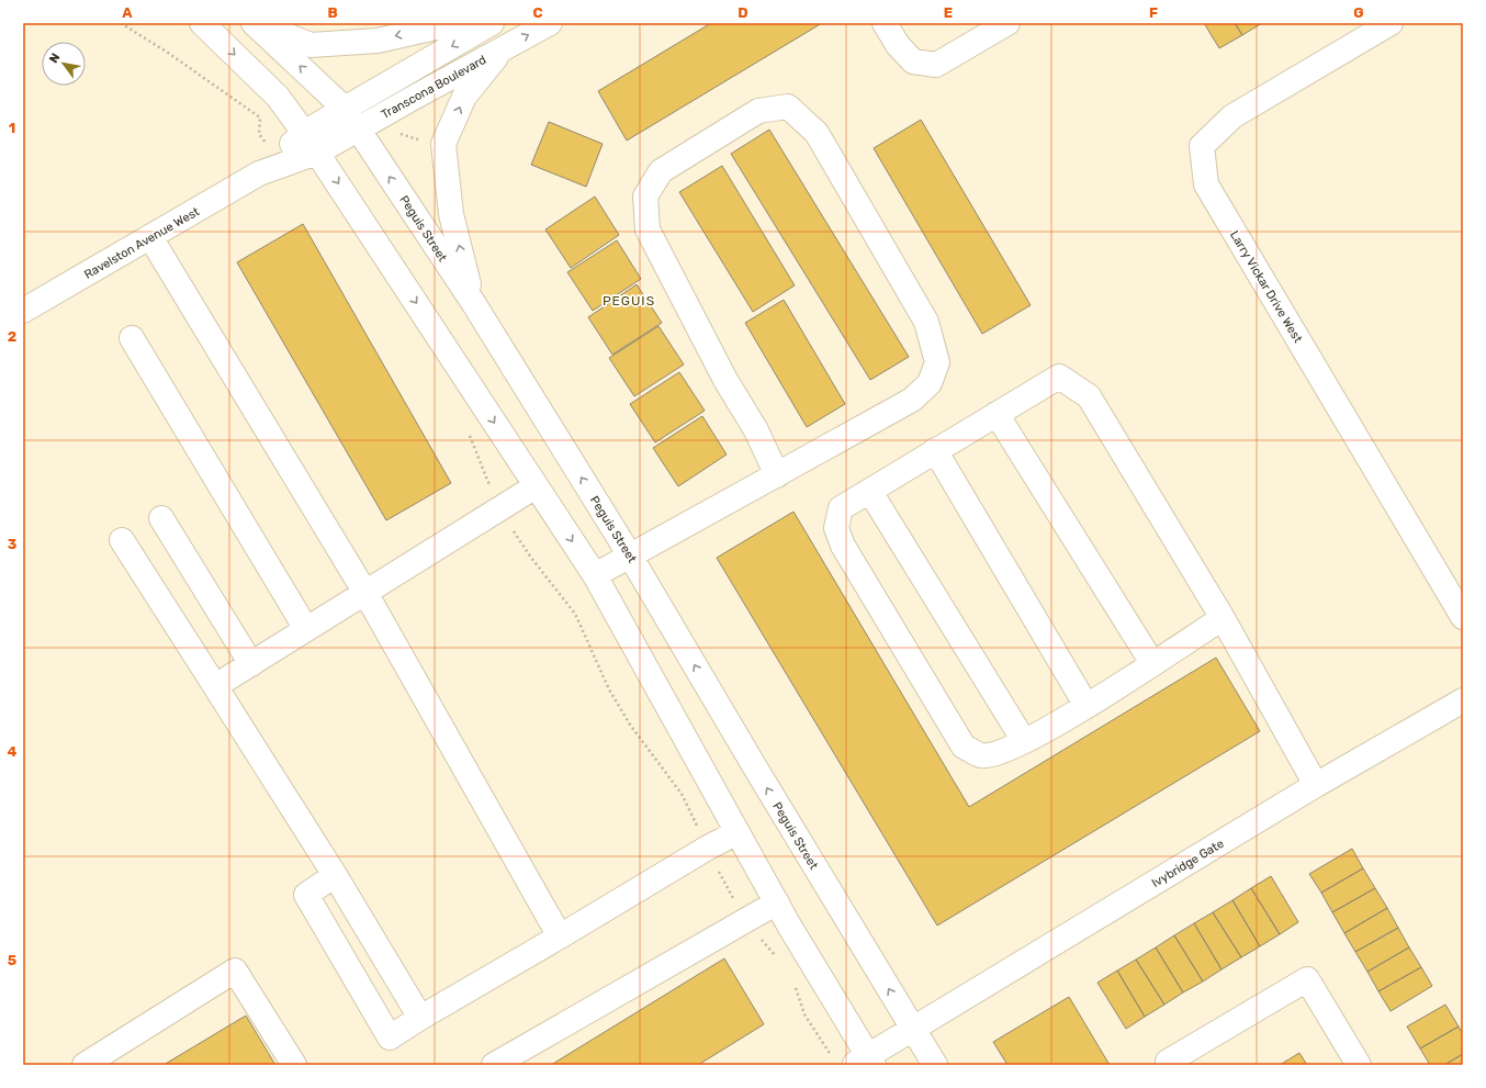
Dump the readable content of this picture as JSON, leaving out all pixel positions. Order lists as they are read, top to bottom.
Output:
{
  "streets": {
    "street": [
      "Transcona Boulevard",
      "Peguis Street",
      "Ravelston Avenue West",
      "Larry Vickar Drive West",
      "Ivybridge Gate"
    ]
  },
  "crossings": [
    ["Transcona Boulevard", "Peguis Street"],
    ["Transcona Boulevard", "Ravelston Avenue West"],
    ["Peguis Street", "Ivybridge Gate"]
  ],
  "districts": ["PEGUIS"],
  "north": "top left",
  "grid": {
    "columns": [
      "A",
      "B",
      "C",
      "D",
      "E",
      "F",
      "G"
    ],
    "rows": [
      "1",
      "2",
      "3",
      "4",
      "5"
    ]
  }
}
